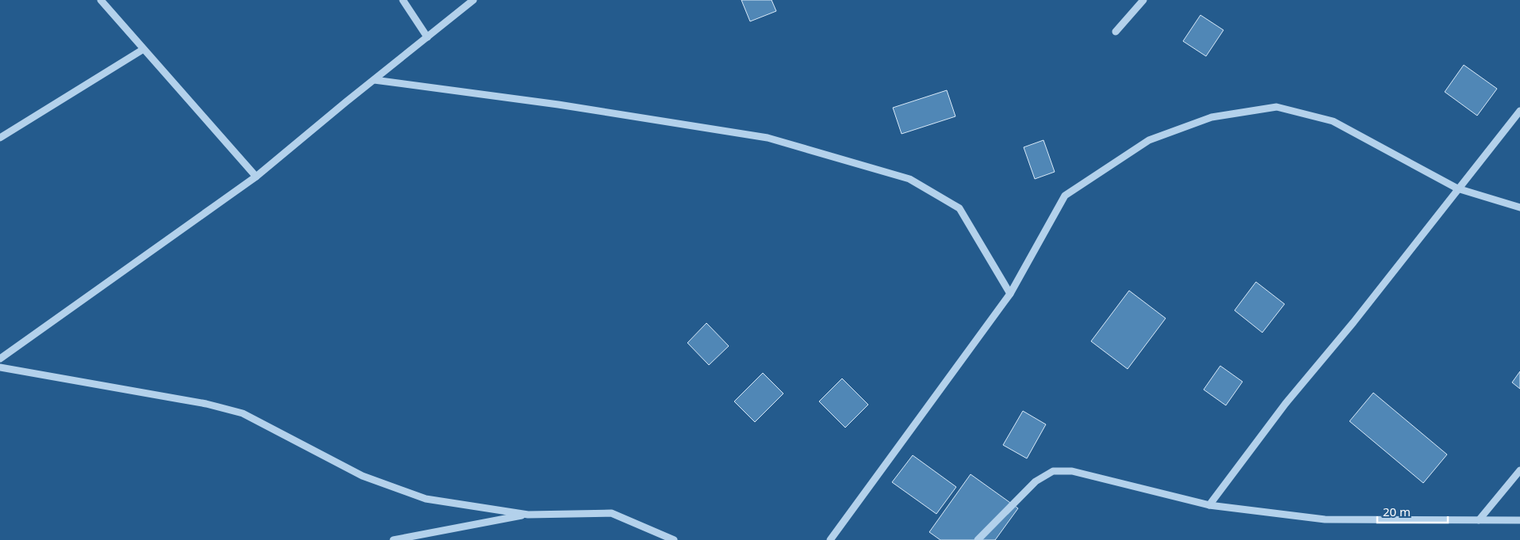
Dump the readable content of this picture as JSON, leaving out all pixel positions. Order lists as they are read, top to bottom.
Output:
{
  "scale_bar": "20 m"
}
